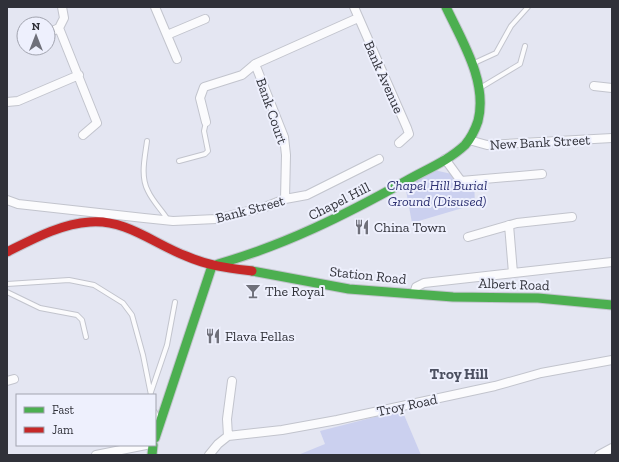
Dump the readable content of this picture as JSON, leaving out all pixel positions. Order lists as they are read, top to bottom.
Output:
{
  "streets": {
    "main road": ["Chapel Hill", "Station Road", "Albert Road"],
    "street": [
      "Bank Avenue",
      "Bank Court",
      "New Bank Street",
      "Bank Street",
      "Troy Road"
    ]
  },
  "crossings": [
    ["Bank Avenue", "Bank Court"],
    ["Bank Court", "Bank Street"],
    ["New Bank Street", "Chapel Hill"],
    ["Chapel Hill", "Station Road"],
    ["Station Road", "Albert Road"]
  ],
  "districts": ["Troy Hill"],
  "parks": ["Chapel Hill Burial Ground (Disused)"],
  "places": {
    "restaurant": ["China Town", "Flava Fellas"],
    "bar": ["The Royal"]
  },
  "legend": ["Fast", "Jam"],
  "north": "top"
}
